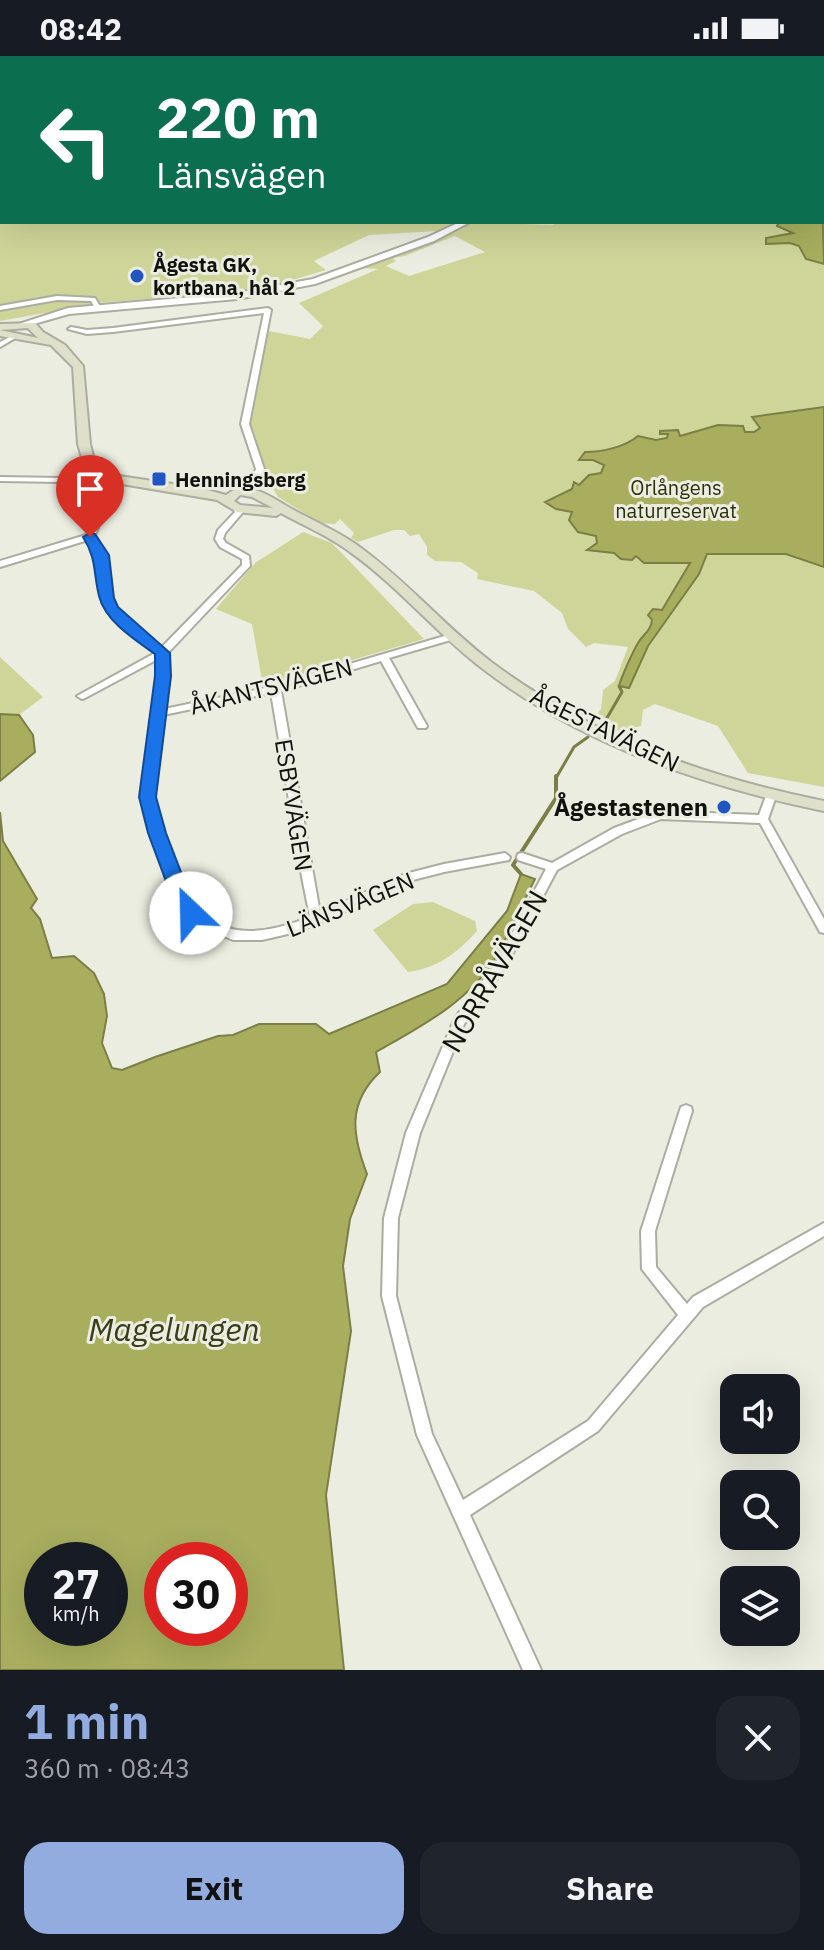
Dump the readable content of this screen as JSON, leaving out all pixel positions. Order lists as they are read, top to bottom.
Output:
{
  "streets": {
    "main road": ["ÅGESTAVÄGEN"],
    "street": [
      "ÅKANTSVÄGEN",
      "ESBYVÄGEN",
      "LÄNSVÄGEN",
      "NORRÅVÄGEN"
    ]
  },
  "crossings": [
    ["ÅKANTSVÄGEN", "ÅGESTAVÄGEN"],
    ["ÅKANTSVÄGEN", "ESBYVÄGEN"],
    ["ÅKANTSVÄGEN", "LÄNSVÄGEN"],
    ["ESBYVÄGEN", "LÄNSVÄGEN"]
  ],
  "water": ["Magelungen"],
  "parks": ["Orlångens naturreservat"],
  "places": {
    "other": ["Ågesta GK, kortbana, hål 2", "Ågestastenen"],
    "transit": ["Henningsberg"]
  },
  "page": {
    "status": "08:42",
    "turn": ["220 m", "Länsvägen"],
    "speed": "27 km/h",
    "limit": "30",
    "heading": ["1 min", "360 m · 08:43"],
    "buttons": ["Exit", "Share"]
  }
}
